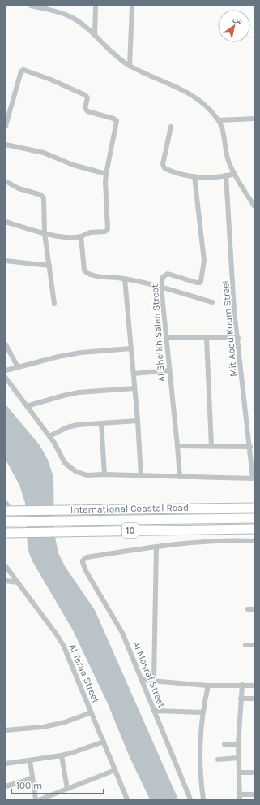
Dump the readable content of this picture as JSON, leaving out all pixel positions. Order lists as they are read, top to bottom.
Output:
{
  "streets": {
    "highway": ["International Coastal Road", "10"],
    "street": [
      "Mit Abou Koum Street",
      "Al Sheikh Saleh Street",
      "Al Teraa Street",
      "Al Masraf Street"
    ]
  },
  "scale_bar": "100 m",
  "north": "top right"
}
